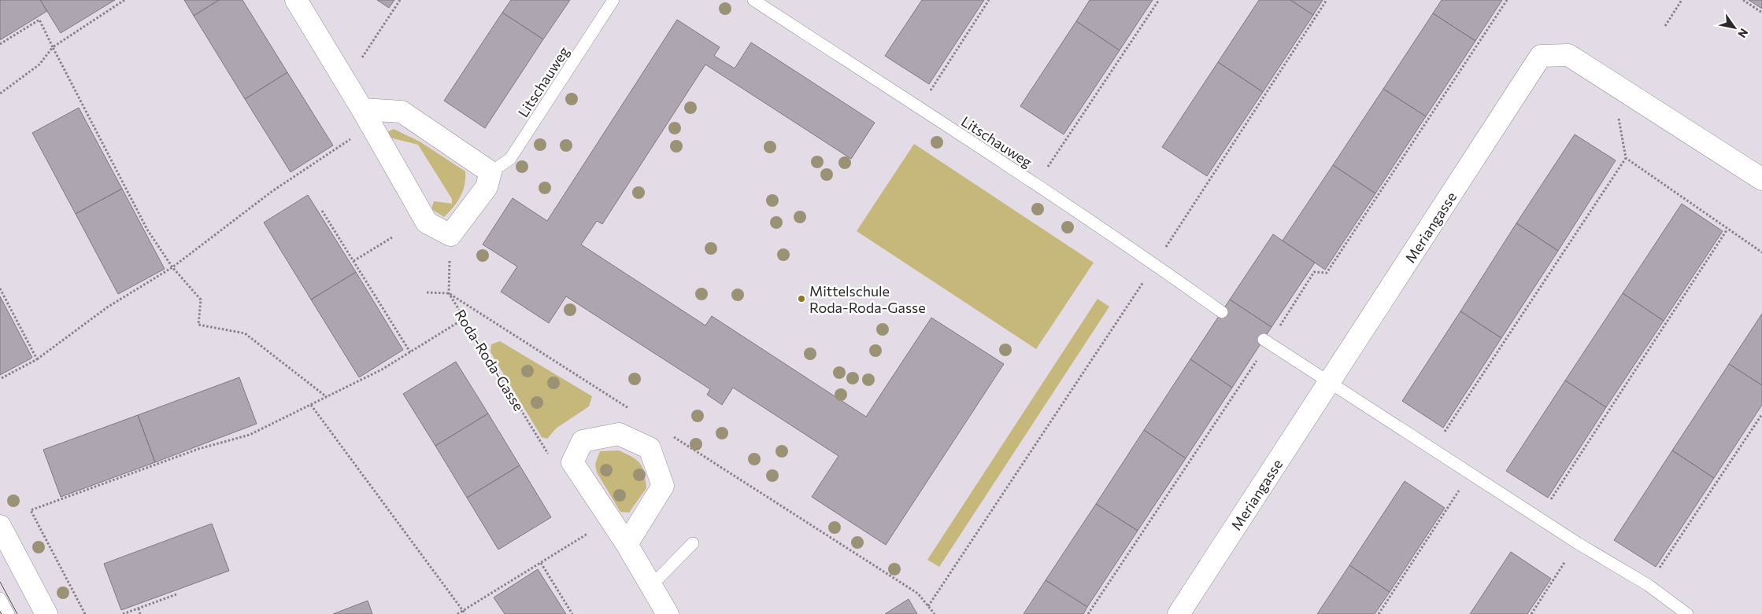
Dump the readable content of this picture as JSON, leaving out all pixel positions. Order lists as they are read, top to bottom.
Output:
{
  "streets": {
    "street": ["Meriangasse"],
    "lane": ["Litschauweg"],
    "path": ["Roda-Roda-Gasse"]
  },
  "places": ["Mittelschule Roda-Roda-Gasse"],
  "north": "bottom right"
}
